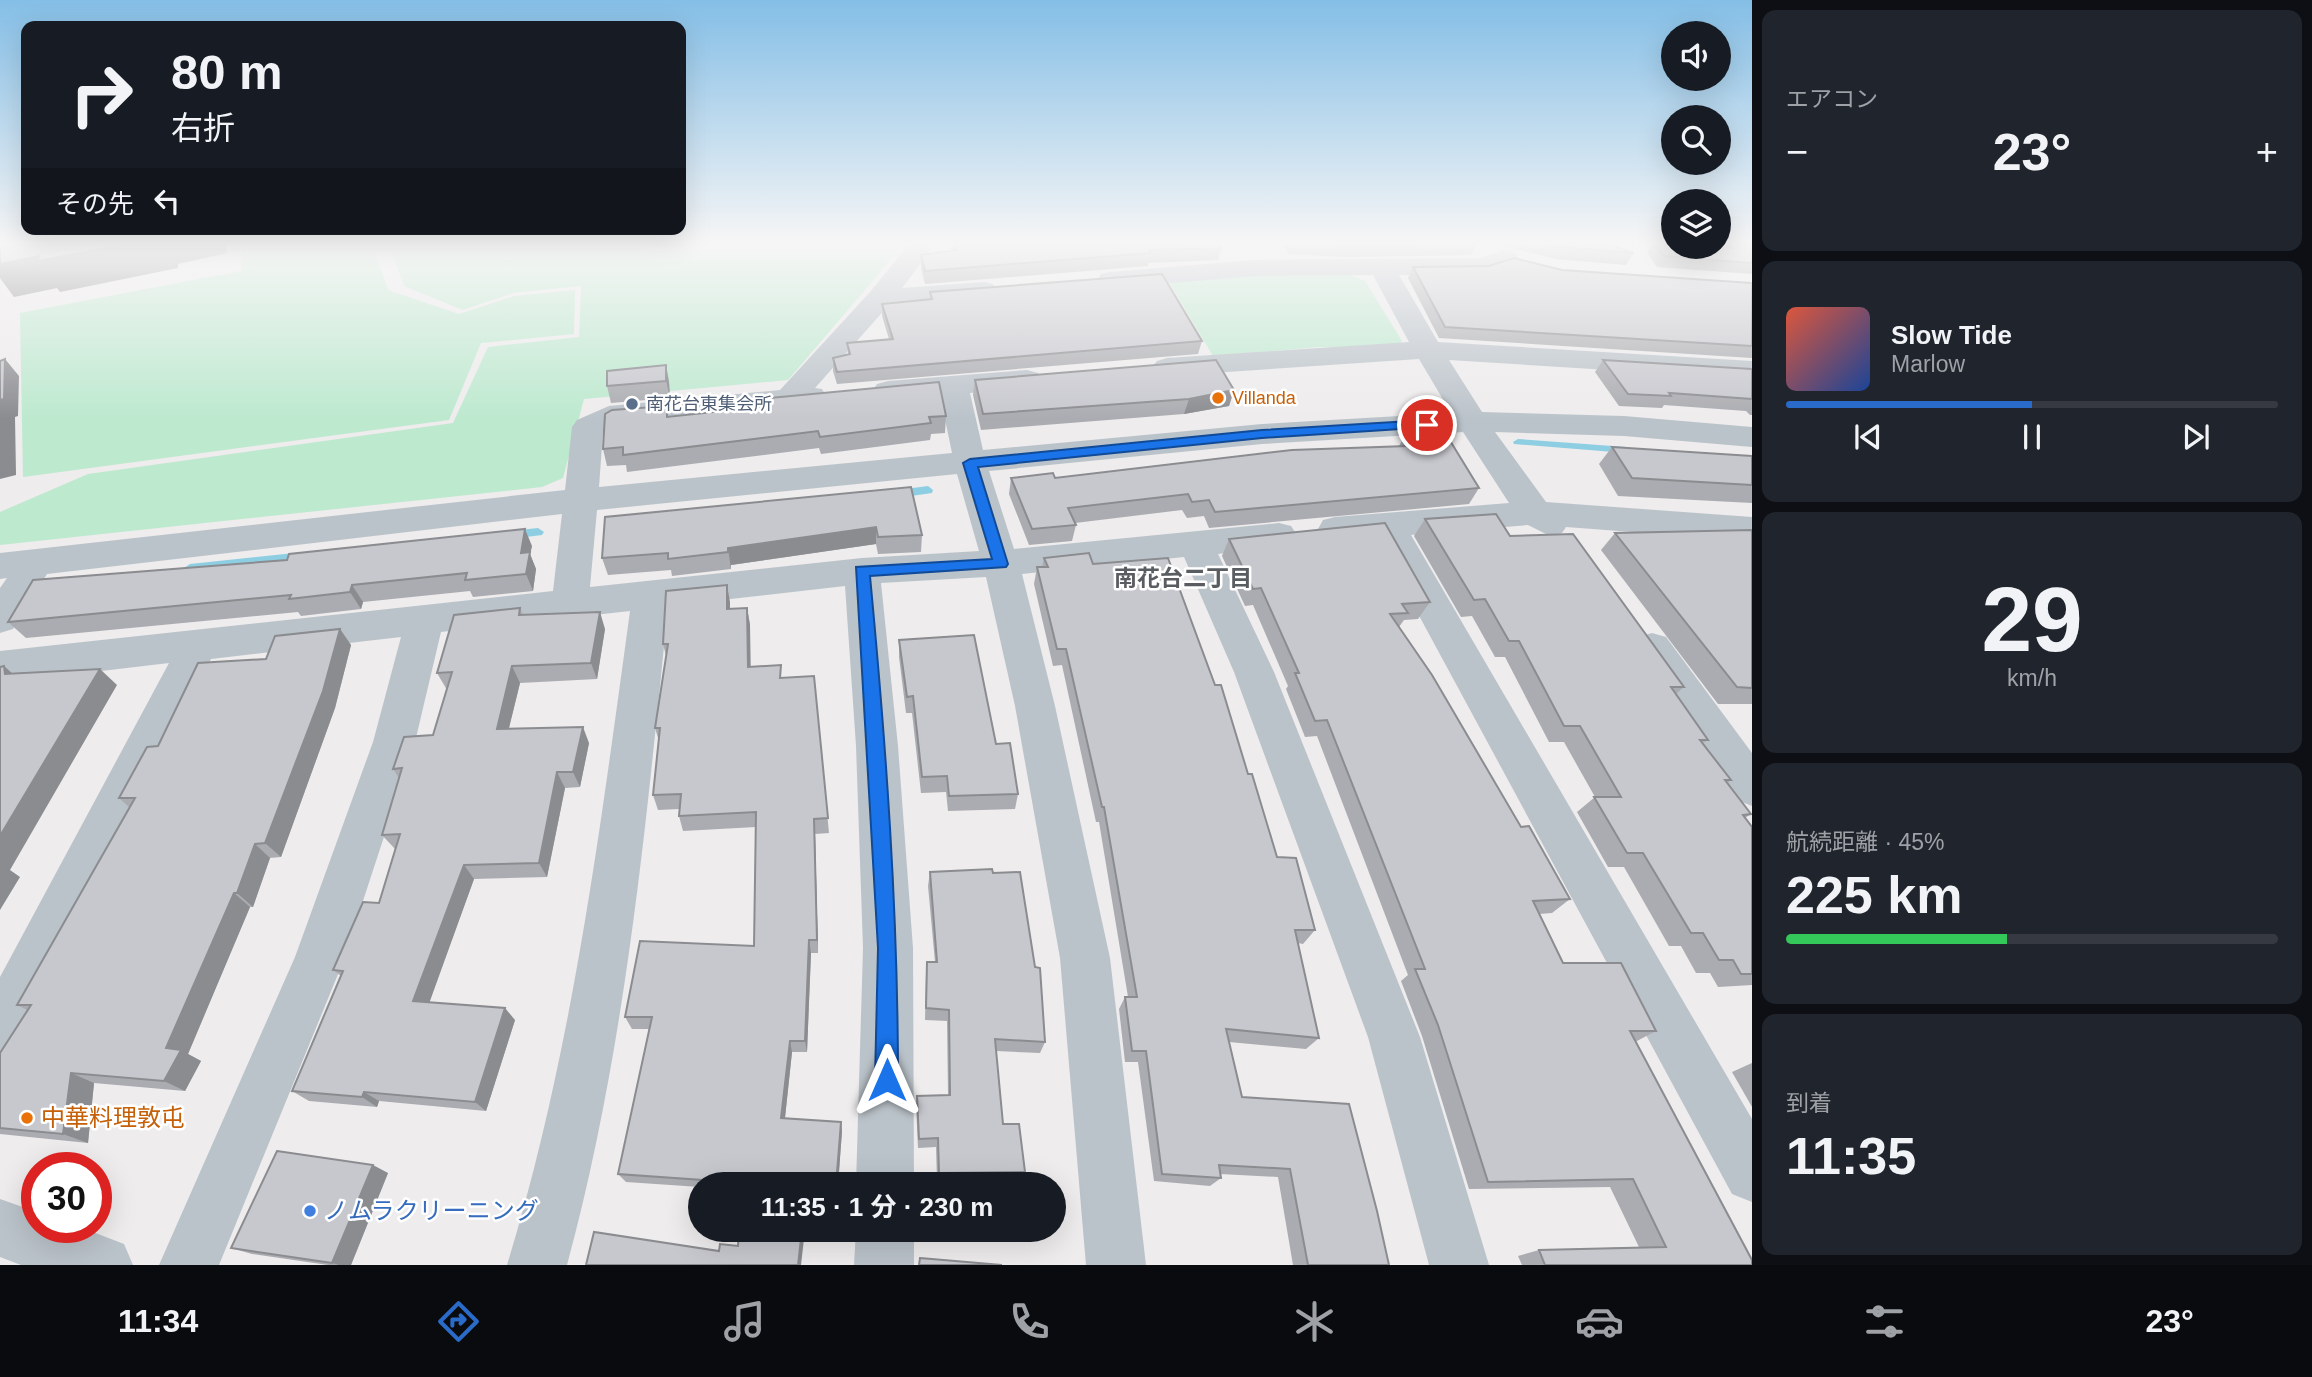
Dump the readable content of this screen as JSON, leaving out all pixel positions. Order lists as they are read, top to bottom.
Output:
{
  "districts": ["南花台二丁目"],
  "places": [
    "Villanda",
    "南花台東集会所",
    "中華料理敦屯",
    "ノムラクリーニング"
  ],
  "page": {
    "tile": [
      "エアコン",
      ["29", "km/h"],
      ["航続距離 · 45%", "225 km"],
      ["到着", "11:35"]
    ],
    "turn": ["80 m", "右折"],
    "heat": ["−", "23°", "+"],
    "then": "その先",
    "song": ["Slow Tide", "Marlow"],
    "limit": "30",
    "trip": "11:35 · 1 分 · 230 m",
    "tabs": ["11:34", "23°"]
  }
}
